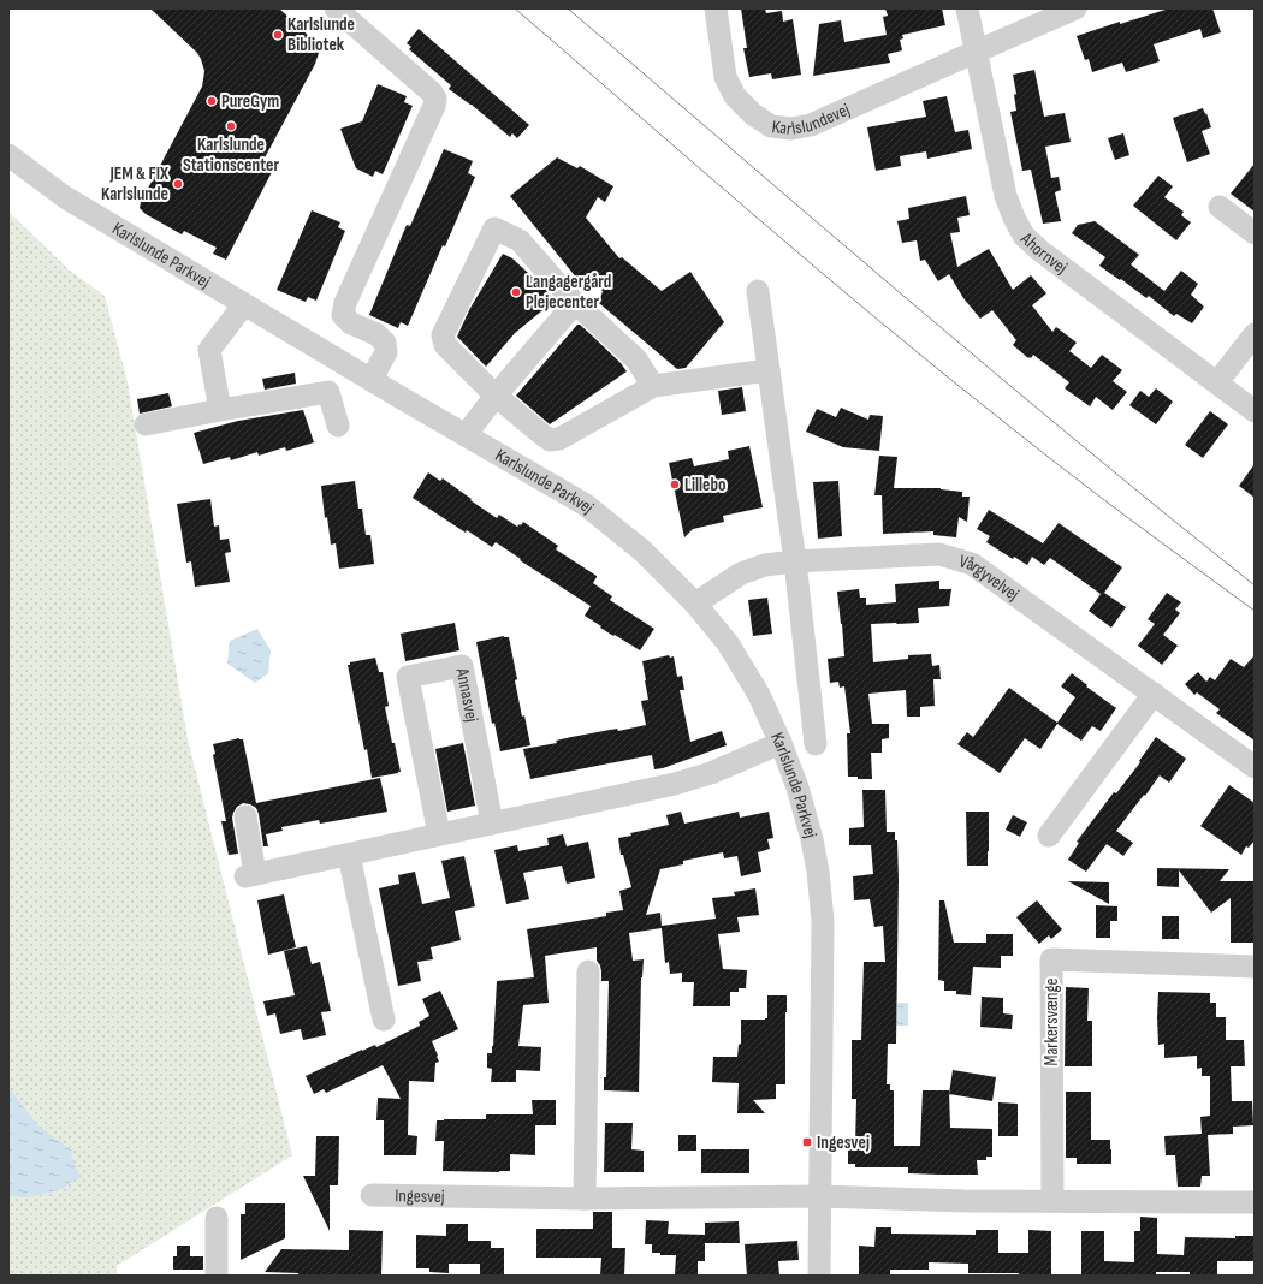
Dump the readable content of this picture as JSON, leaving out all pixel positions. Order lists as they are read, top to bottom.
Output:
{
  "streets": {
    "street": [
      "Karlslundevej",
      "Ahornvej",
      "Karlslunde Parkvej",
      "Vårgyvelvej",
      "Annasvej",
      "Markersvænge",
      "Ingesvej"
    ]
  },
  "crossings": [
    ["Karlslundevej", "Ahornvej"],
    ["Karlslunde Parkvej", "Vårgyvelvej"],
    ["Karlslunde Parkvej", "Ingesvej"]
  ],
  "places": {
    "other": [
      "Karlslunde Bibliotek",
      "PureGym",
      "Karlslunde Stationscenter",
      "JEM & FIX Karlslunde",
      "Langagergård Plejecenter",
      "Lillebo"
    ],
    "transit": ["Ingesvej"]
  }
}
